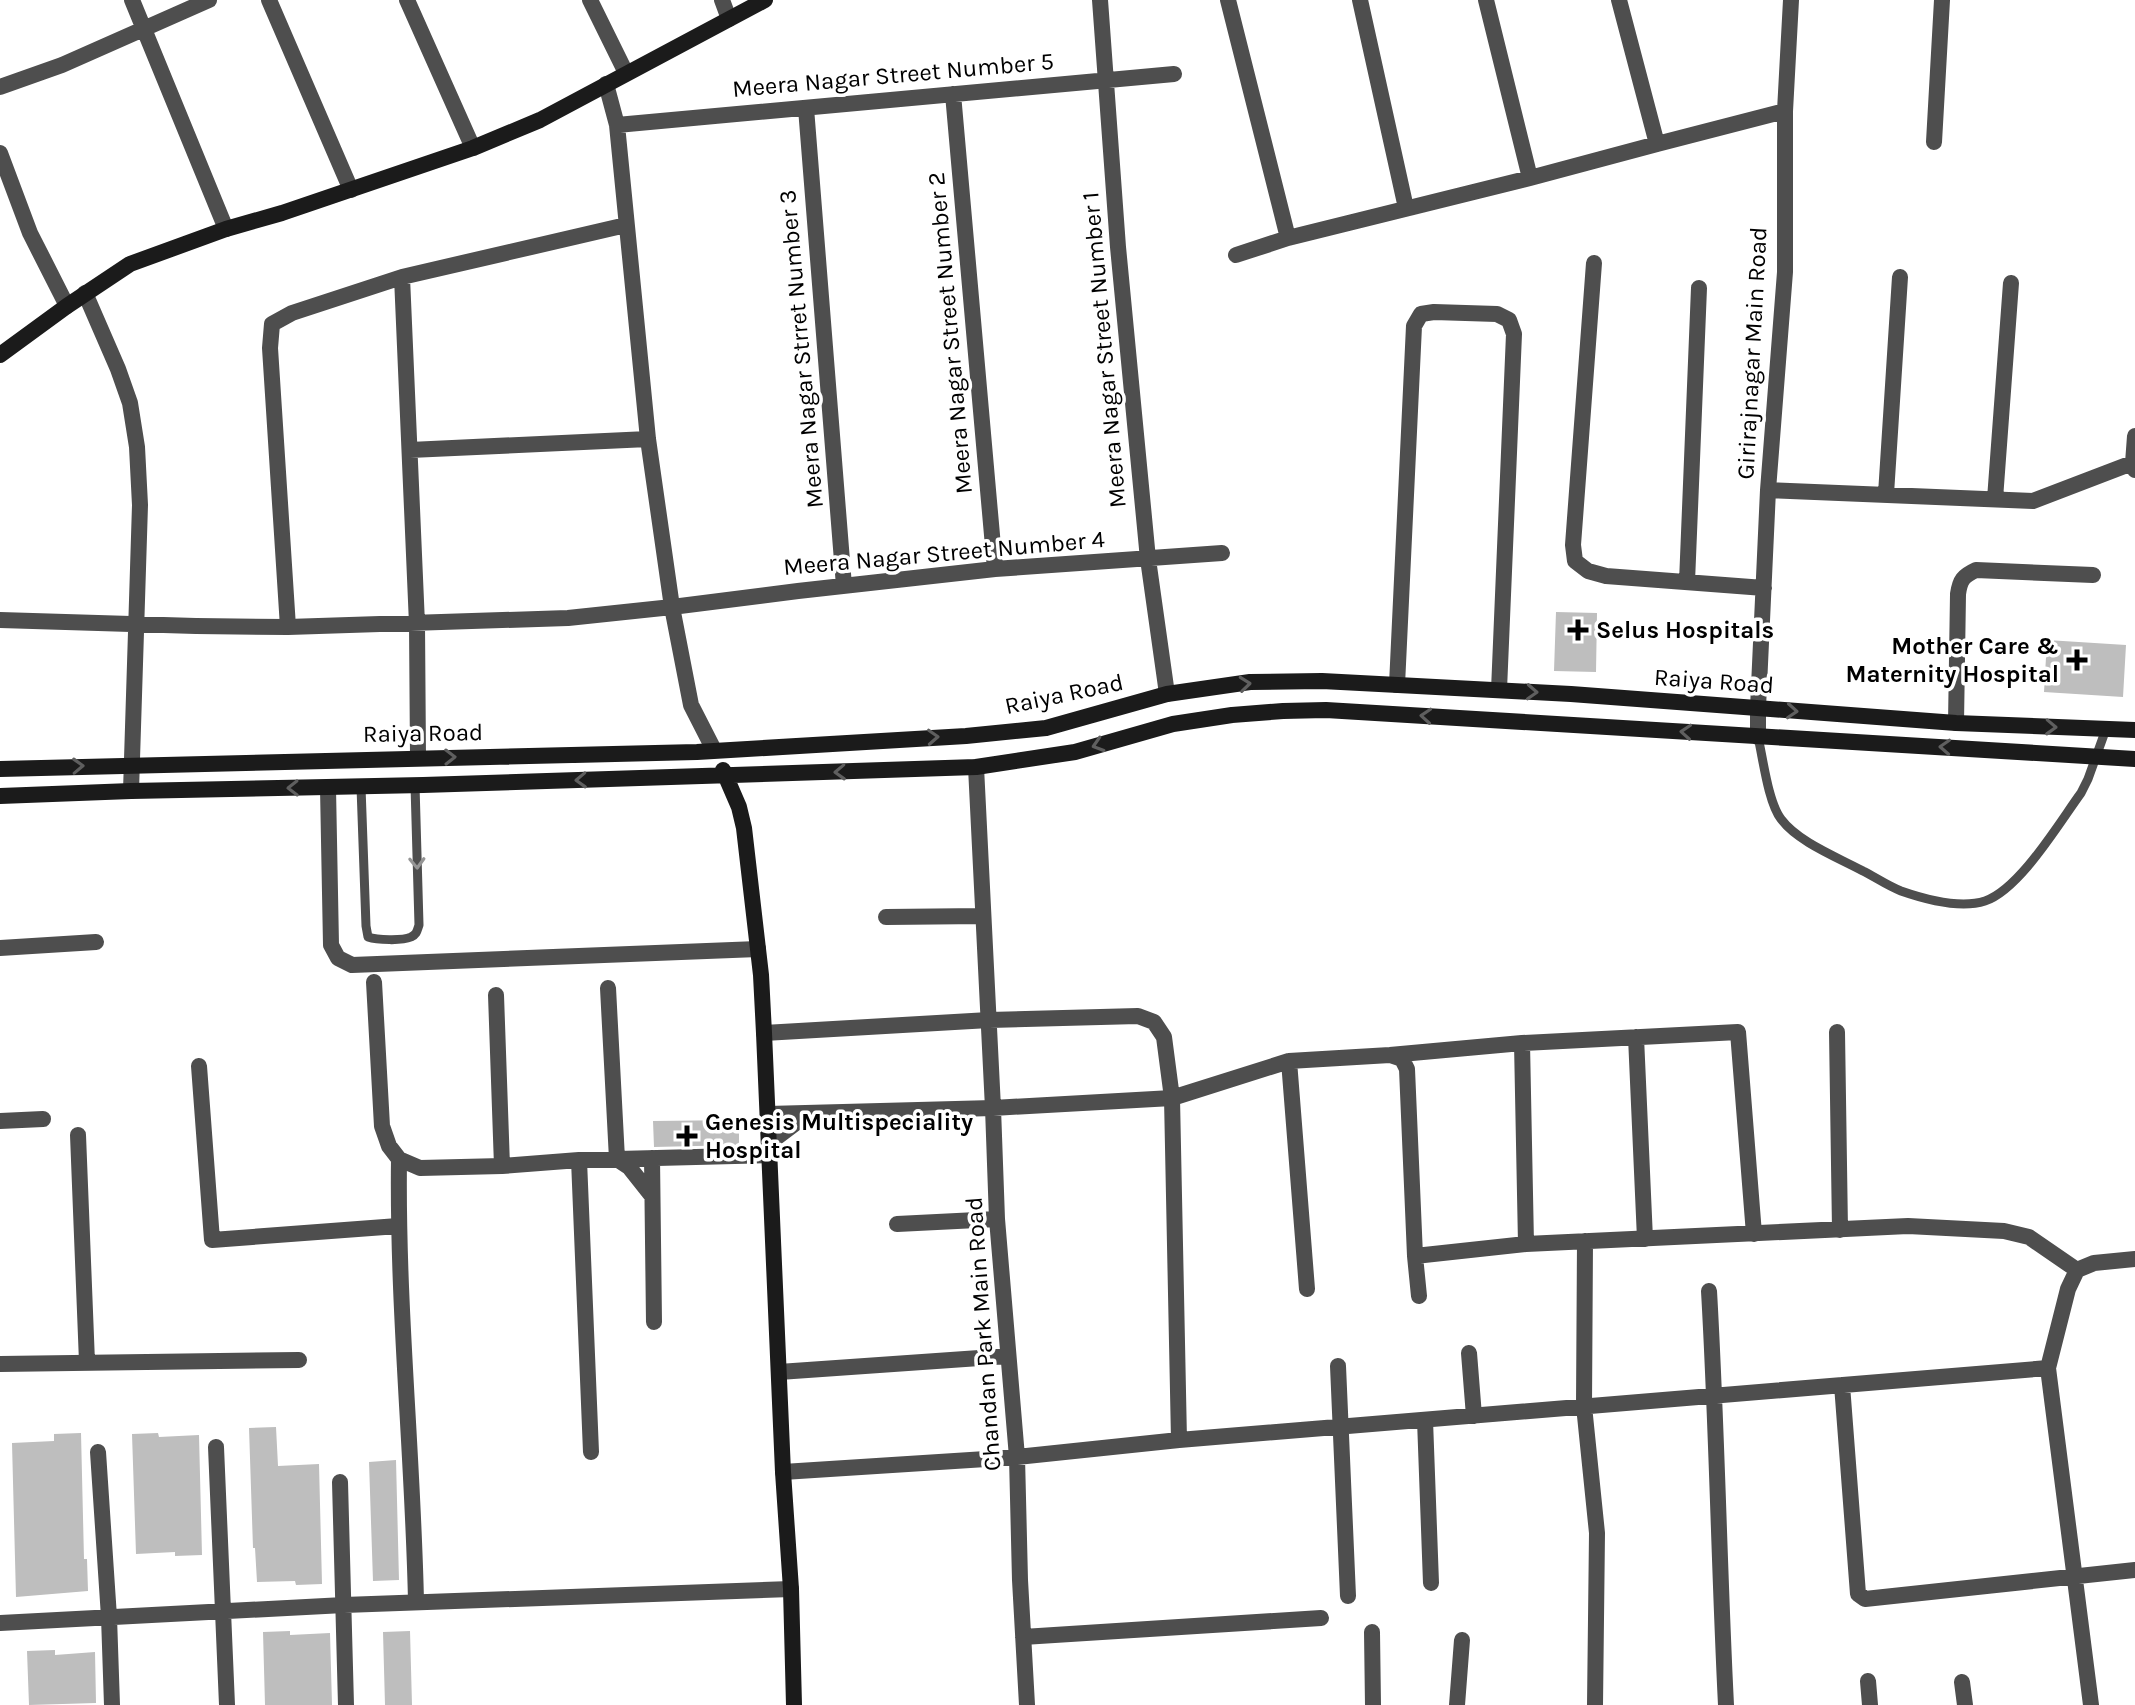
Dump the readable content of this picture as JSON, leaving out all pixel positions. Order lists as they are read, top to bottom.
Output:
{
  "streets": {
    "street": [
      "Meera Nagar Street Number 5",
      "Meera Nagar Street Number 2",
      "Meera Nagar Strret Number 3",
      "Meera Nagar Street Number 1",
      "Girirajnagar Main Road",
      "Meera Nagar Street Number 4",
      "Raiya Road",
      "Chandan Park Main Road"
    ]
  },
  "crossings": [
    ["Meera Nagar Street Number 5", "Meera Nagar Street Number 2"],
    ["Meera Nagar Street Number 5", "Meera Nagar Strret Number 3"],
    ["Meera Nagar Street Number 5", "Meera Nagar Street Number 1"],
    ["Meera Nagar Street Number 2", "Meera Nagar Street Number 4"],
    ["Meera Nagar Strret Number 3", "Meera Nagar Street Number 4"],
    ["Meera Nagar Street Number 1", "Meera Nagar Street Number 4"],
    ["Meera Nagar Street Number 1", "Raiya Road"],
    ["Girirajnagar Main Road", "Raiya Road"]
  ],
  "places": {
    "health": ["Selus Hospitals", "Mother Care & Maternity Hospital", "Genesis Multispeciality Hospital"]
  }
}
